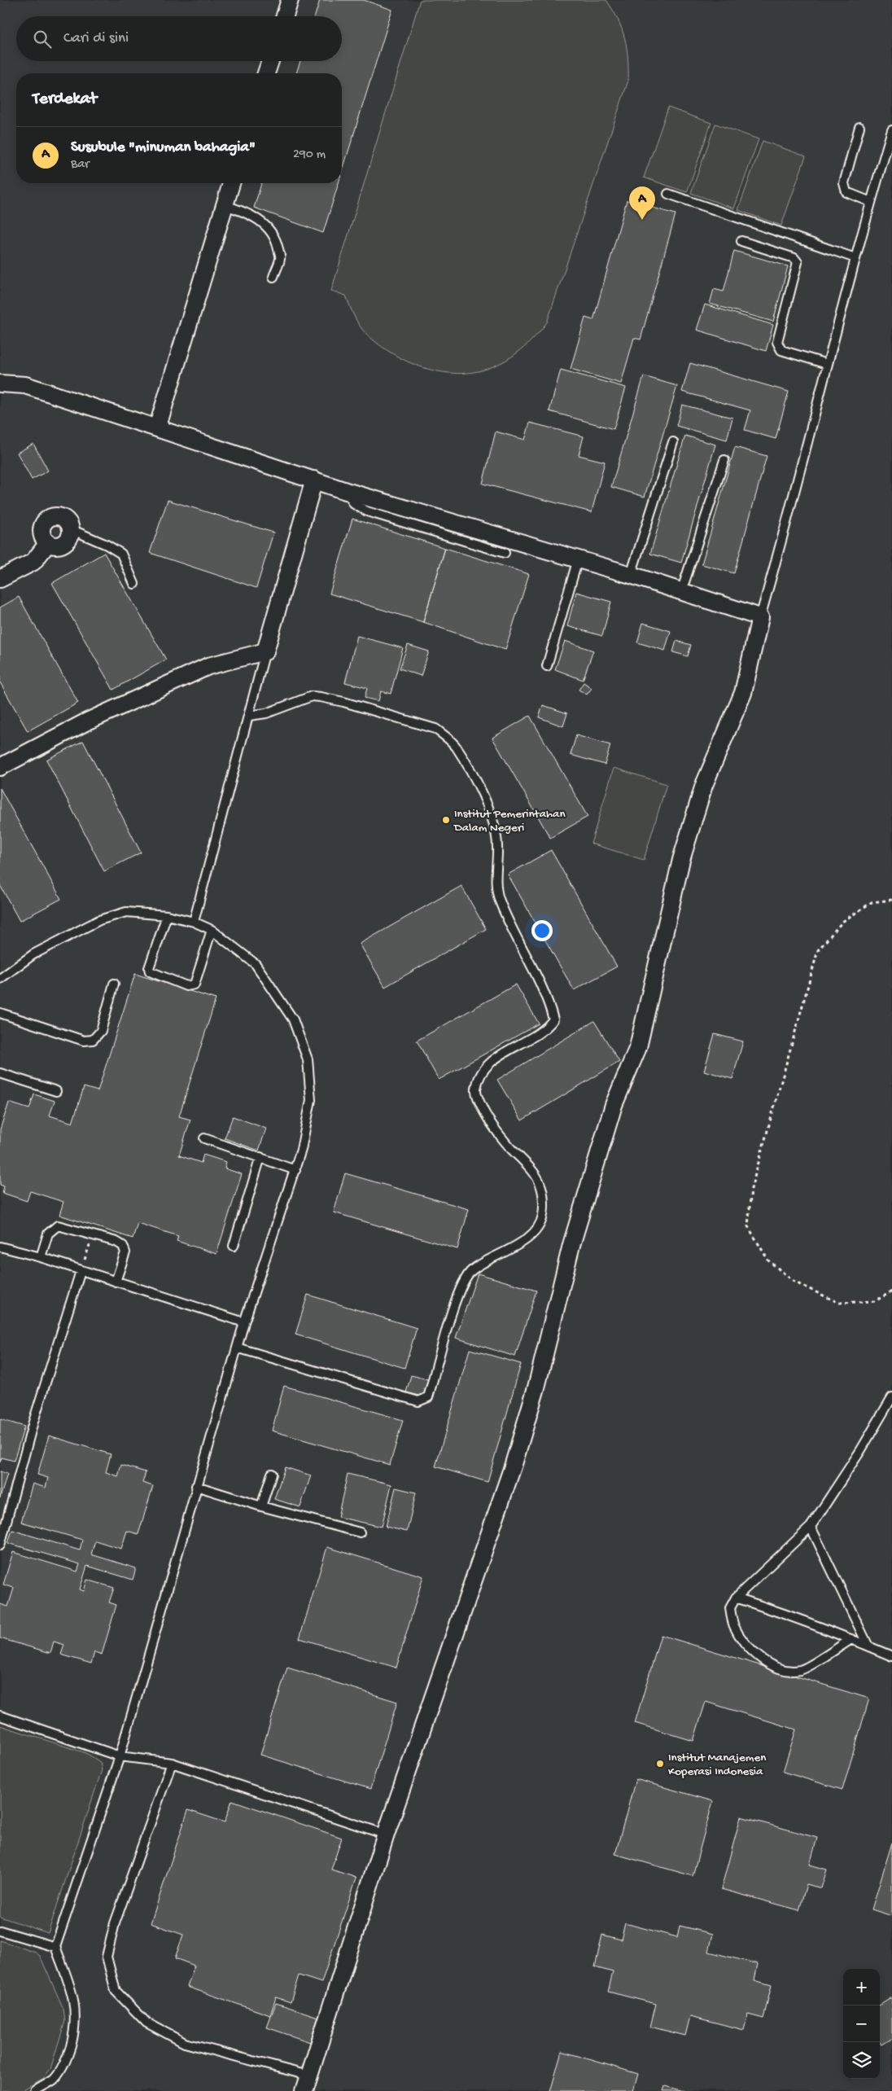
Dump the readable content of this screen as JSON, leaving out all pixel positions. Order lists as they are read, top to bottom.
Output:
{
  "places": ["Institut Pemerintahan Dalam Negeri", "Institut Manajemen Koperasi Indonesia"],
  "page": {
    "search": "Cari di sini",
    "heading": "Terdekat",
    "list": [
      {
        "mark": "A",
        "name": "Susubule \"minuman bahagia\"",
        "note": "Bar",
        "value": "290 m"
      }
    ],
    "pins": "A",
    "map_buttons": ["+", "−"]
  }
}
